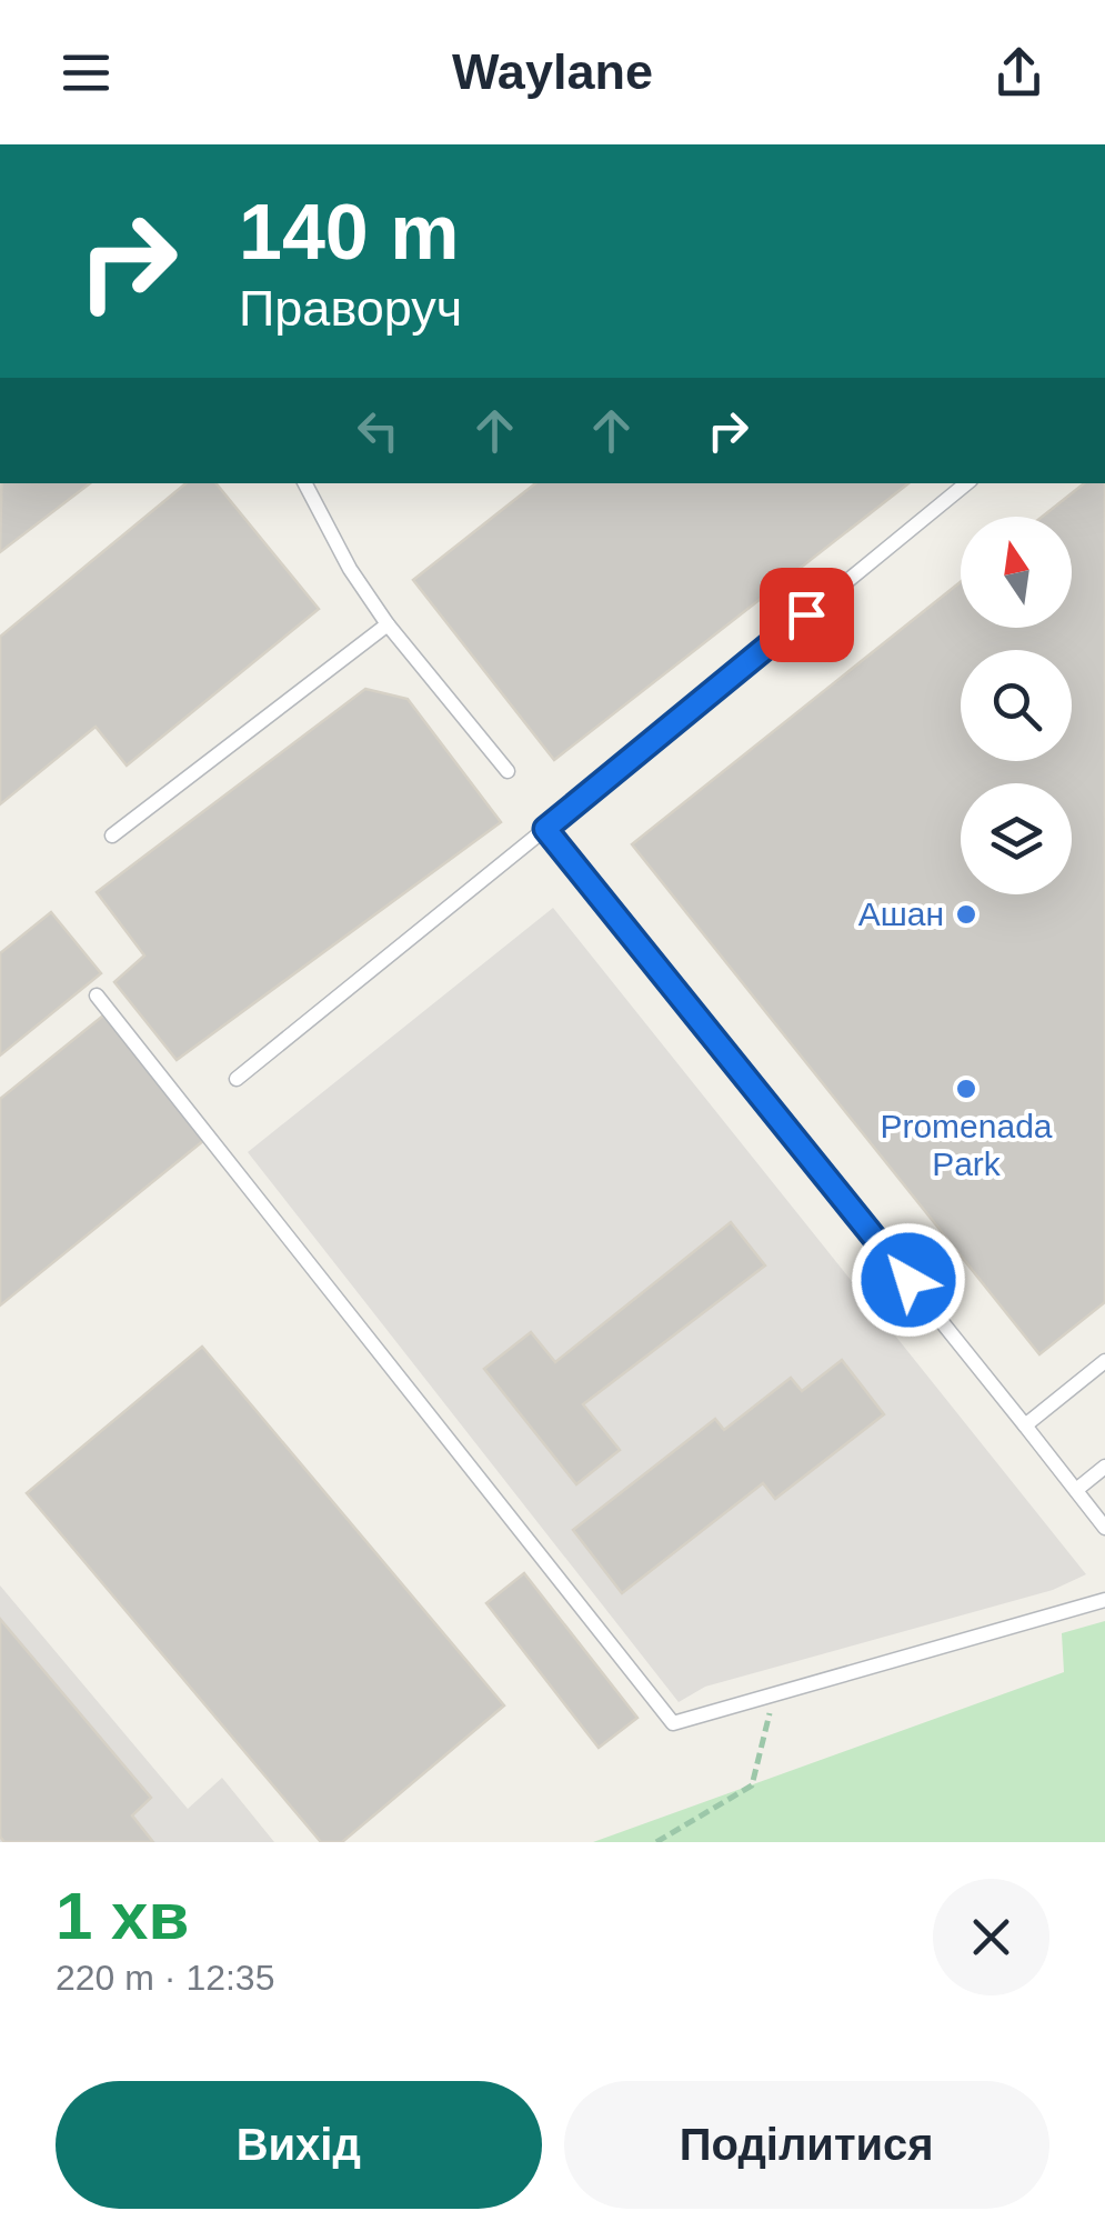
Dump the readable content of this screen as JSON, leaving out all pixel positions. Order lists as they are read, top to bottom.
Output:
{
  "places": ["Ашан", "Promenada Park"],
  "north": "top",
  "page": {
    "header": "Waylane",
    "turn": ["140 m", "Праворуч"],
    "heading": ["1 хв", "220 m · 12:35"],
    "buttons": ["Вихід", "Поділитися"]
  }
}
